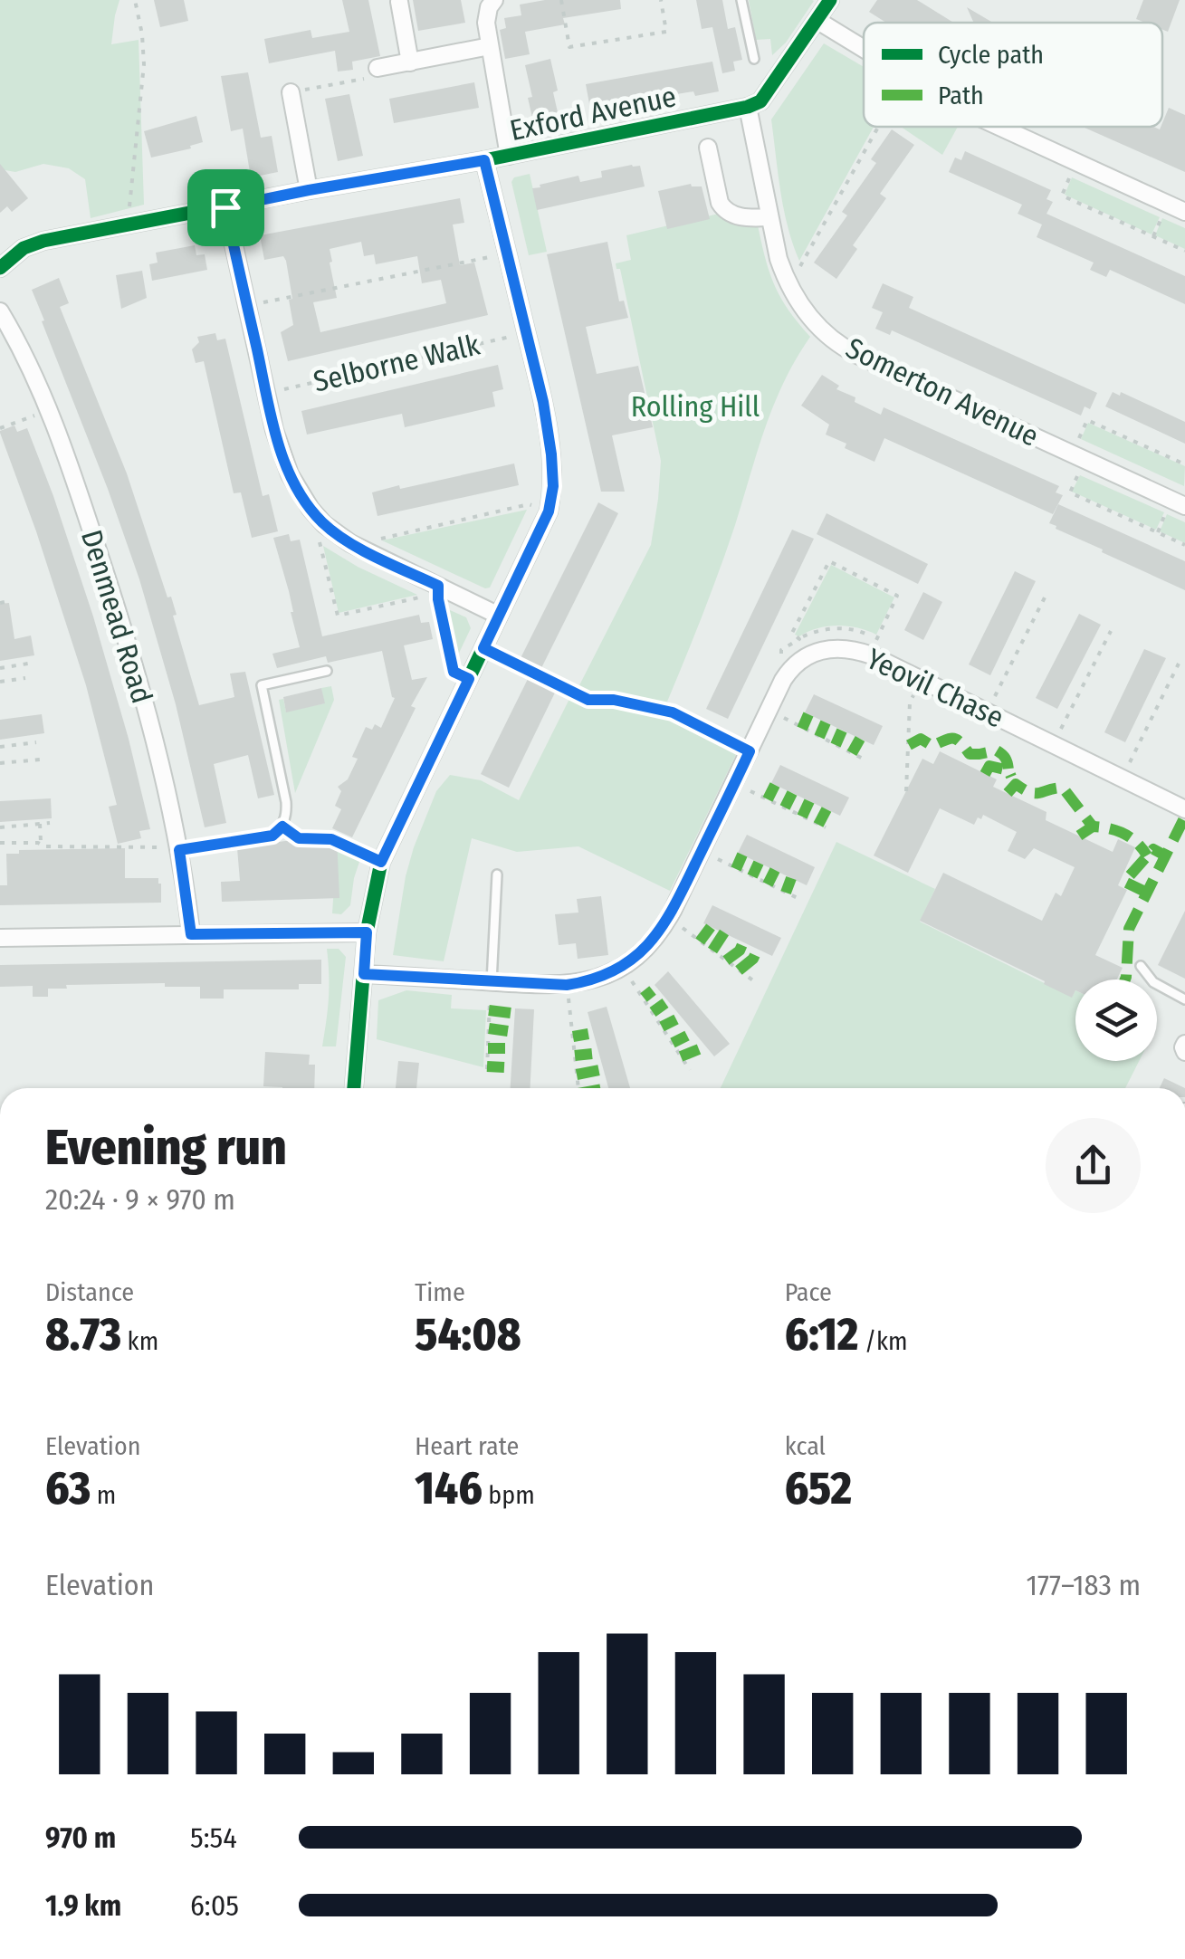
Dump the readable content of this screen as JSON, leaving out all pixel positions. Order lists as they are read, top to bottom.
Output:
{
  "streets": {
    "street": [
      "Exford Avenue",
      "Somerton Avenue",
      "Denmead Road",
      "Yeovil Chase"
    ],
    "path": ["Selborne Walk"]
  },
  "crossings": [
    ["Exford Avenue", "Somerton Avenue"]
  ],
  "parks": ["Rolling Hill"],
  "legend": ["Cycle path", "Path"],
  "page": {
    "heading": ["Evening run", "20:24 · 9 × 970 m"],
    "stats": [
      ["Distance", "8.73 km"],
      ["Time", "54:08"],
      ["Pace", "6:12 /km"],
      ["Elevation", "63 m"],
      ["Heart rate", "146 bpm"],
      ["kcal", "652"]
    ],
    "chart": ["Elevation", "177–183 m"],
    "list": [
      {
        "name": "970 m",
        "note": "5:54"
      },
      {
        "name": "1.9 km",
        "note": "6:05"
      }
    ]
  }
}
